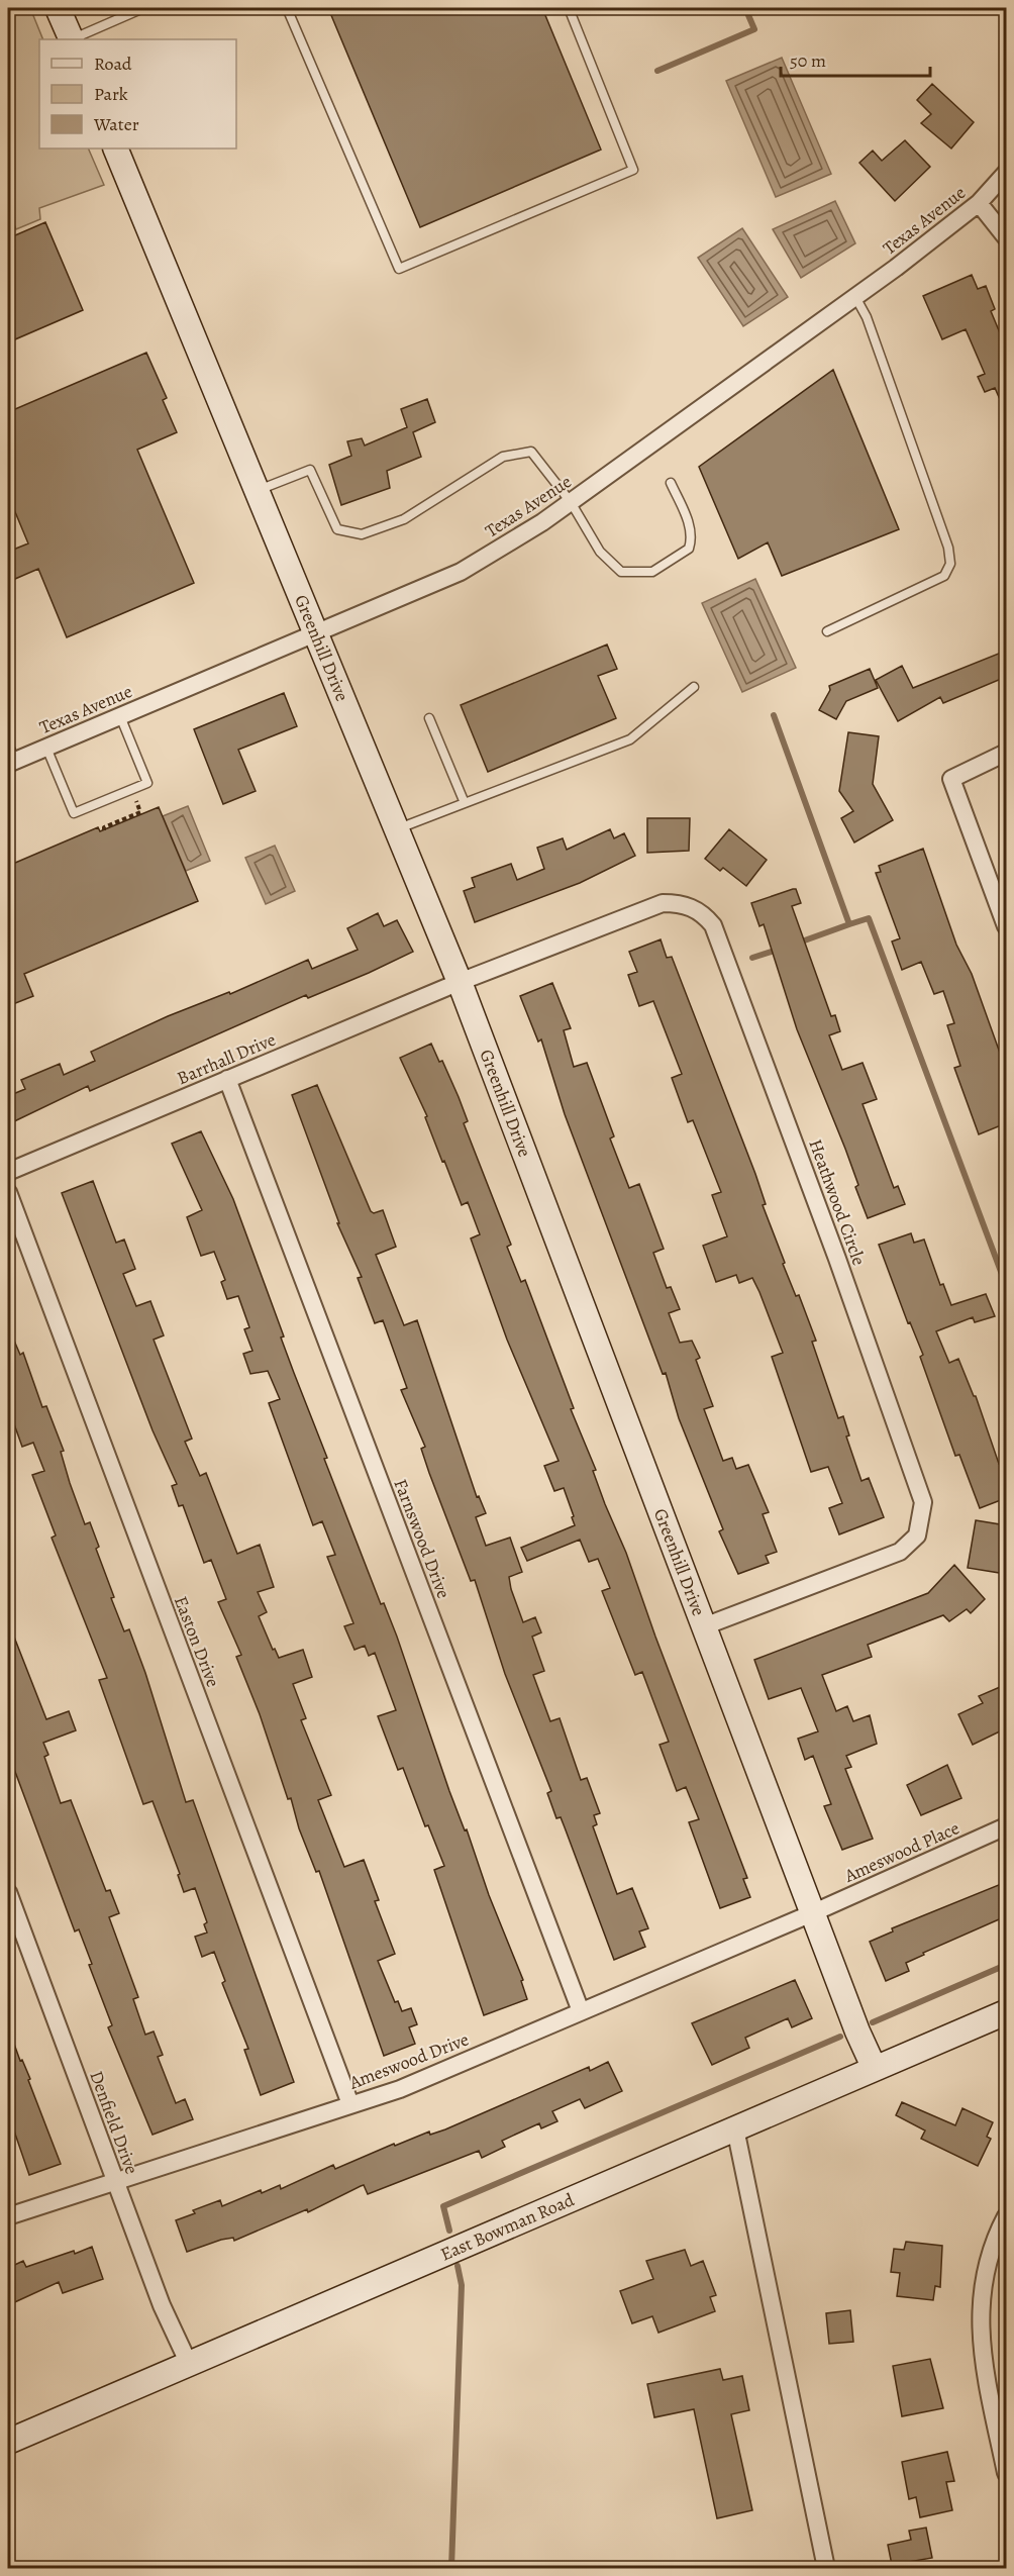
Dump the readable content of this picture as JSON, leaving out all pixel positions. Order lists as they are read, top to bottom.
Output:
{
  "streets": {
    "street": [
      "Texas Avenue",
      "Greenhill Drive",
      "Barrhall Drive",
      "Heathwood Circle",
      "Farnswood Drive",
      "Easton Drive",
      "Ameswood Place",
      "Ameswood Drive",
      "Denfield Drive",
      "East Bowman Road"
    ]
  },
  "crossings": [
    ["Texas Avenue", "Greenhill Drive"],
    ["Greenhill Drive", "Barrhall Drive"],
    ["Greenhill Drive", "Heathwood Circle"],
    ["Greenhill Drive", "Ameswood Place"],
    ["Greenhill Drive", "Ameswood Drive"],
    ["Greenhill Drive", "East Bowman Road"],
    ["Barrhall Drive", "Heathwood Circle"],
    ["Barrhall Drive", "Farnswood Drive"],
    ["Farnswood Drive", "Ameswood Drive"],
    ["Easton Drive", "Ameswood Drive"],
    ["Ameswood Place", "Ameswood Drive"],
    ["Ameswood Drive", "Denfield Drive"],
    ["Denfield Drive", "East Bowman Road"]
  ],
  "legend": ["Road", "Park", "Water"],
  "scale_bar": "50 m"
}
